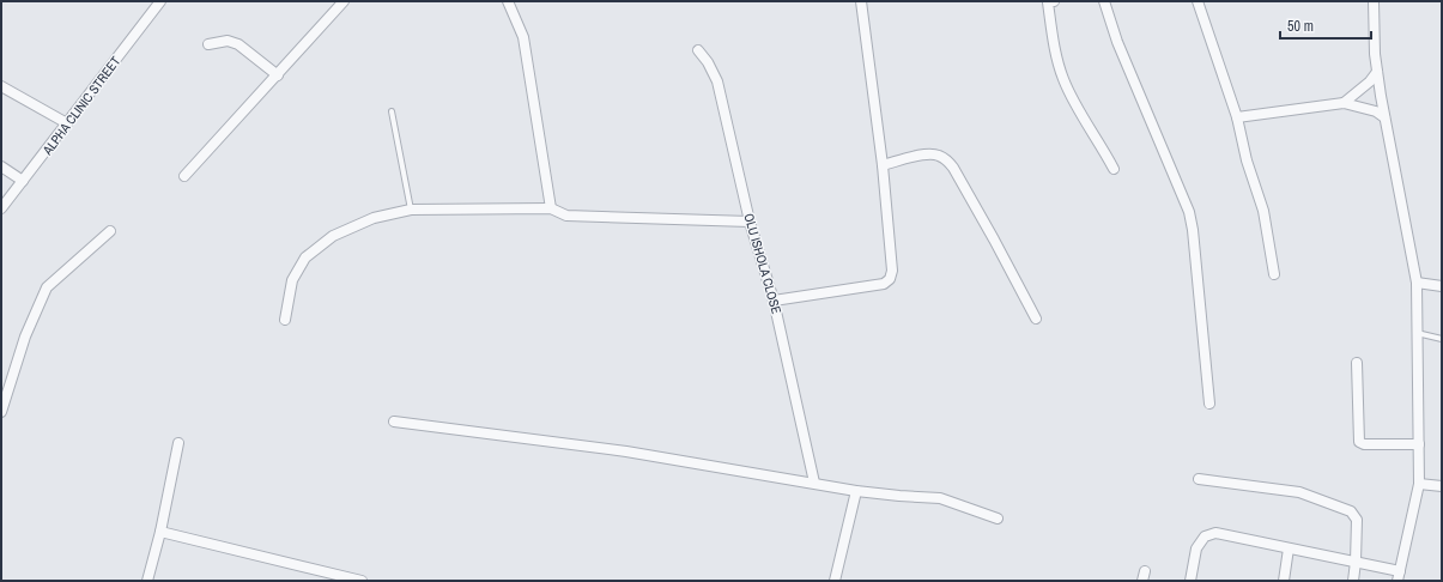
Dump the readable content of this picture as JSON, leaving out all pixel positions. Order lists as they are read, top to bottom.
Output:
{
  "streets": {
    "street": ["ALPHA CLINIC STREET", "OLU ISHOLA CLOSE"]
  },
  "scale_bar": "50 m"
}
